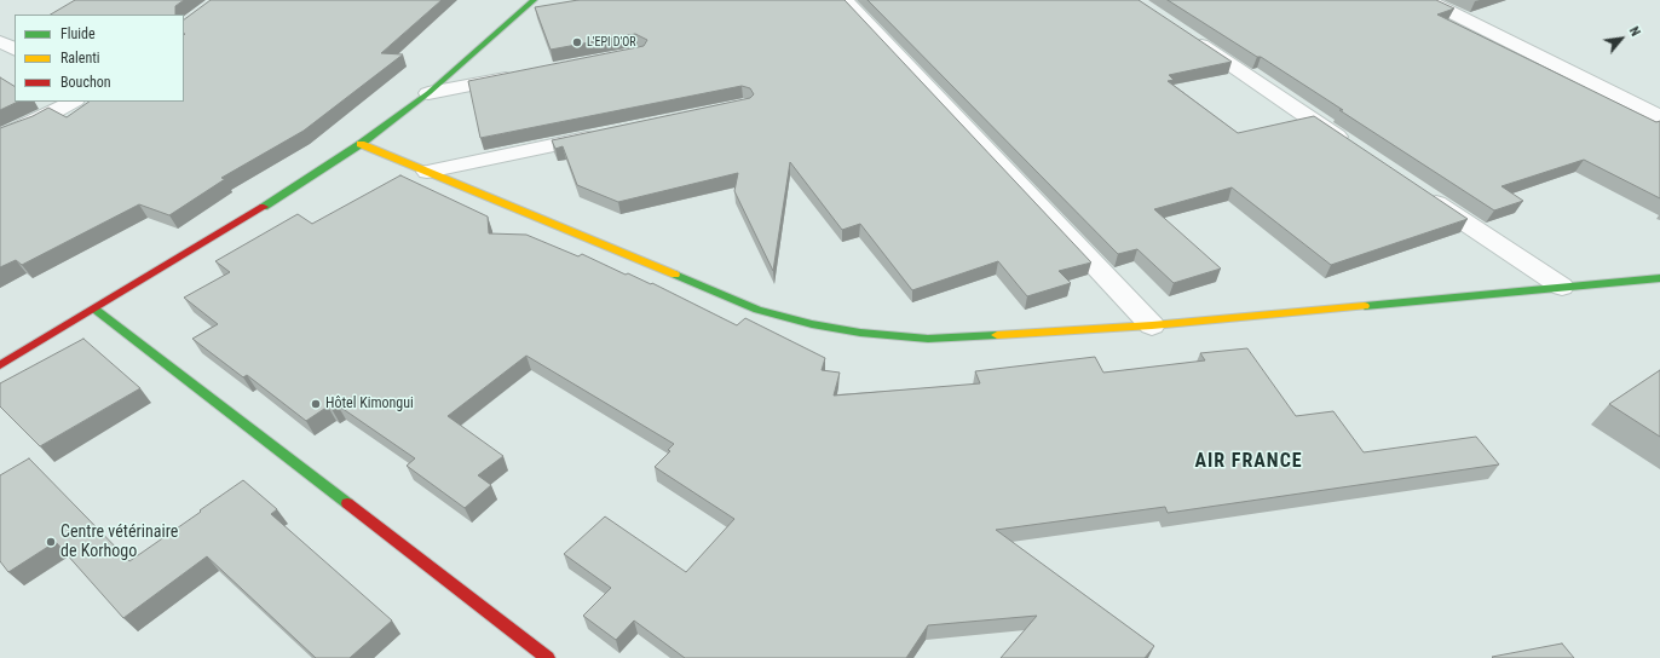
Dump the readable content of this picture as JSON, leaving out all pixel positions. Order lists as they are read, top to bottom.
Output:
{
  "districts": ["AIR FRANCE"],
  "places": ["L'EPI D'OR", "Hôtel Kimongui", "Centre vétérinaire de Korhogo"],
  "legend": ["Fluide", "Ralenti", "Bouchon"],
  "north": "top right"
}
